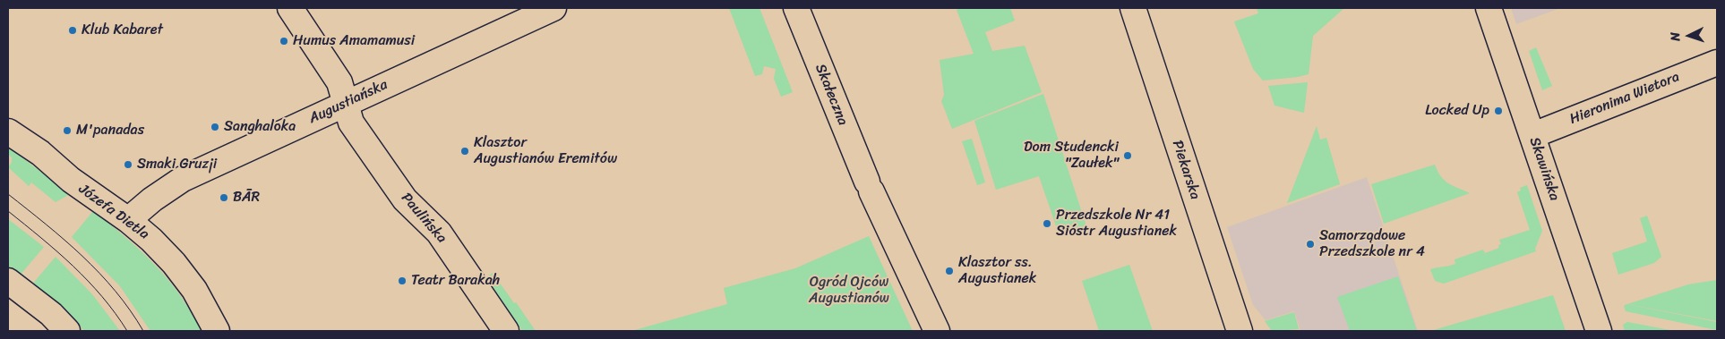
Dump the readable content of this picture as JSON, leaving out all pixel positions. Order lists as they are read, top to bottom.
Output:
{
  "streets": {
    "street": [
      "Skałeczna",
      "Hieronima Wietora",
      "Augustiańska",
      "Skawińska",
      "Piekarska",
      "Józefa Dietla",
      "Paulińska"
    ]
  },
  "crossings": [
    ["Hieronima Wietora", "Skawińska"],
    ["Augustiańska", "Józefa Dietla"],
    ["Augustiańska", "Paulińska"]
  ],
  "parks": ["Ogród Ojców Augustianów"],
  "places": [
    "Klub Kabaret",
    "Humus Amamamusi",
    "Locked Up",
    "Sanghaloka",
    "M'panadas",
    "Klasztor Augustianów Eremitów",
    "Dom Studencki \"Zaułek\"",
    "Smaki Gruzji",
    "BĀR",
    "Przedszkole Nr 41 Sióstr Augustianek",
    "Samorządowe Przedszkole nr 4",
    "Klasztor ss. Augustianek",
    "Teatr Barakah"
  ],
  "north": "left"
}
